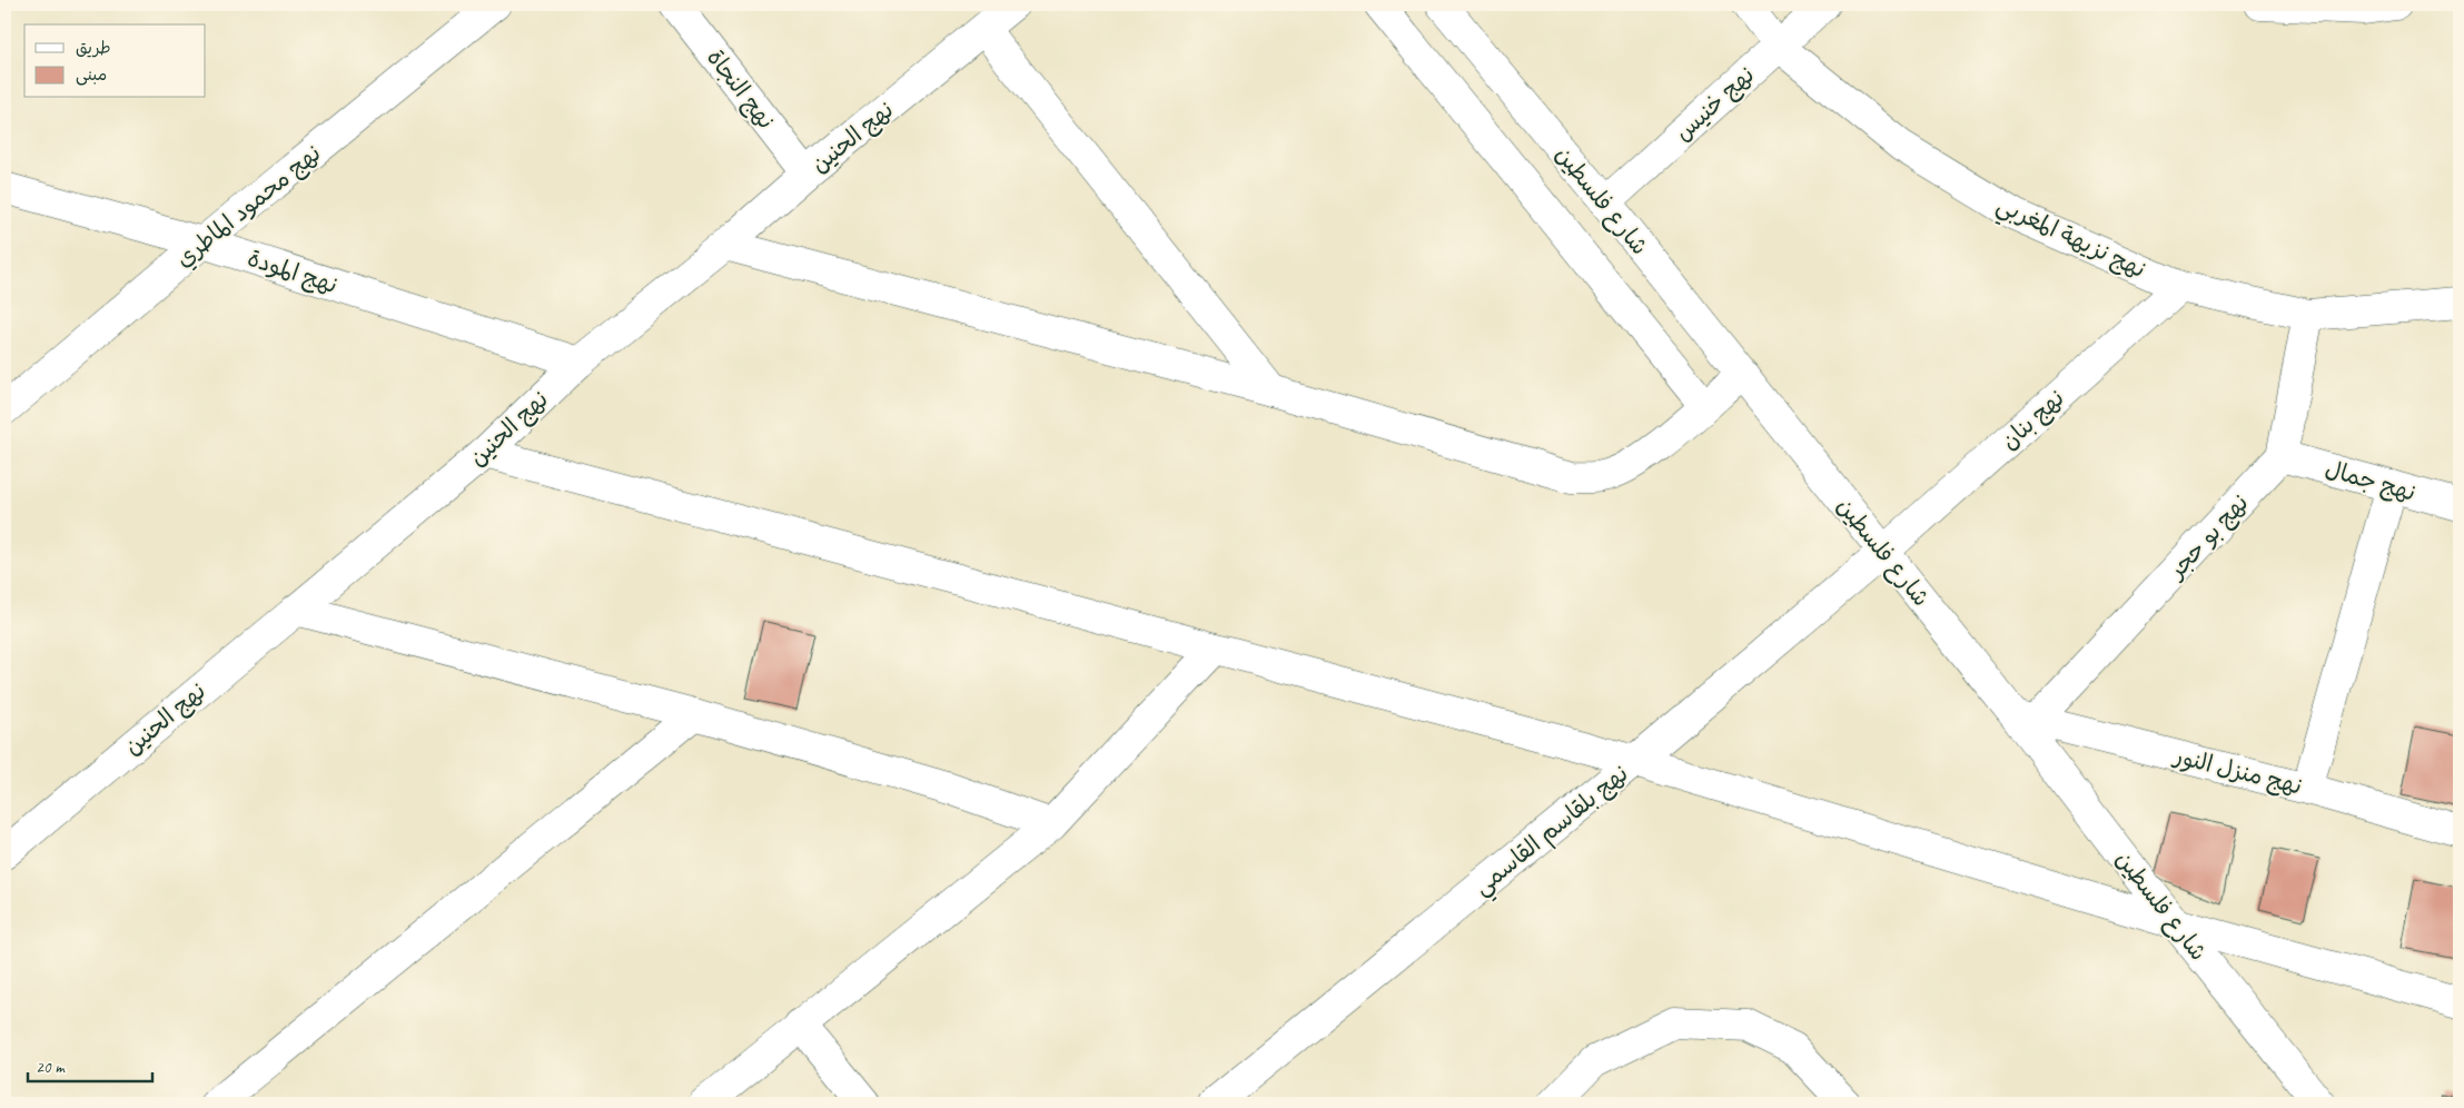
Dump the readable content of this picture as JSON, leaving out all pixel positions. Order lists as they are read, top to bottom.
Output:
{
  "streets": {
    "street": [
      "نهج النجاة",
      "نهج خنيس",
      "نهج الحنين",
      "شارع فلسطين",
      "نهج محمود الماطري",
      "نهج نزيهة المغربي",
      "نهج المودة",
      "نهج بنان",
      "نهج جمال",
      "نهج بو حجر",
      "نهج منزل النور",
      "نهج بلقاسم القاسمي"
    ]
  },
  "crossings": [
    ["نهج النجاة", "نهج الحنين"],
    ["نهج خنيس", "شارع فلسطين"],
    ["نهج خنيس", "نهج نزيهة المغربي"],
    ["نهج الحنين", "نهج المودة"],
    ["شارع فلسطين", "نهج بنان"],
    ["شارع فلسطين", "نهج بو حجر"],
    ["شارع فلسطين", "نهج منزل النور"],
    ["شارع فلسطين", "نهج بلقاسم القاسمي"],
    ["نهج محمود الماطري", "نهج المودة"],
    ["نهج نزيهة المغربي", "نهج بنان"],
    ["نهج بنان", "نهج بلقاسم القاسمي"],
    ["نهج جمال", "نهج بو حجر"],
    ["نهج بو حجر", "نهج منزل النور"]
  ],
  "legend": ["طريق", "مبنى"],
  "scale_bar": "20 m"
}
